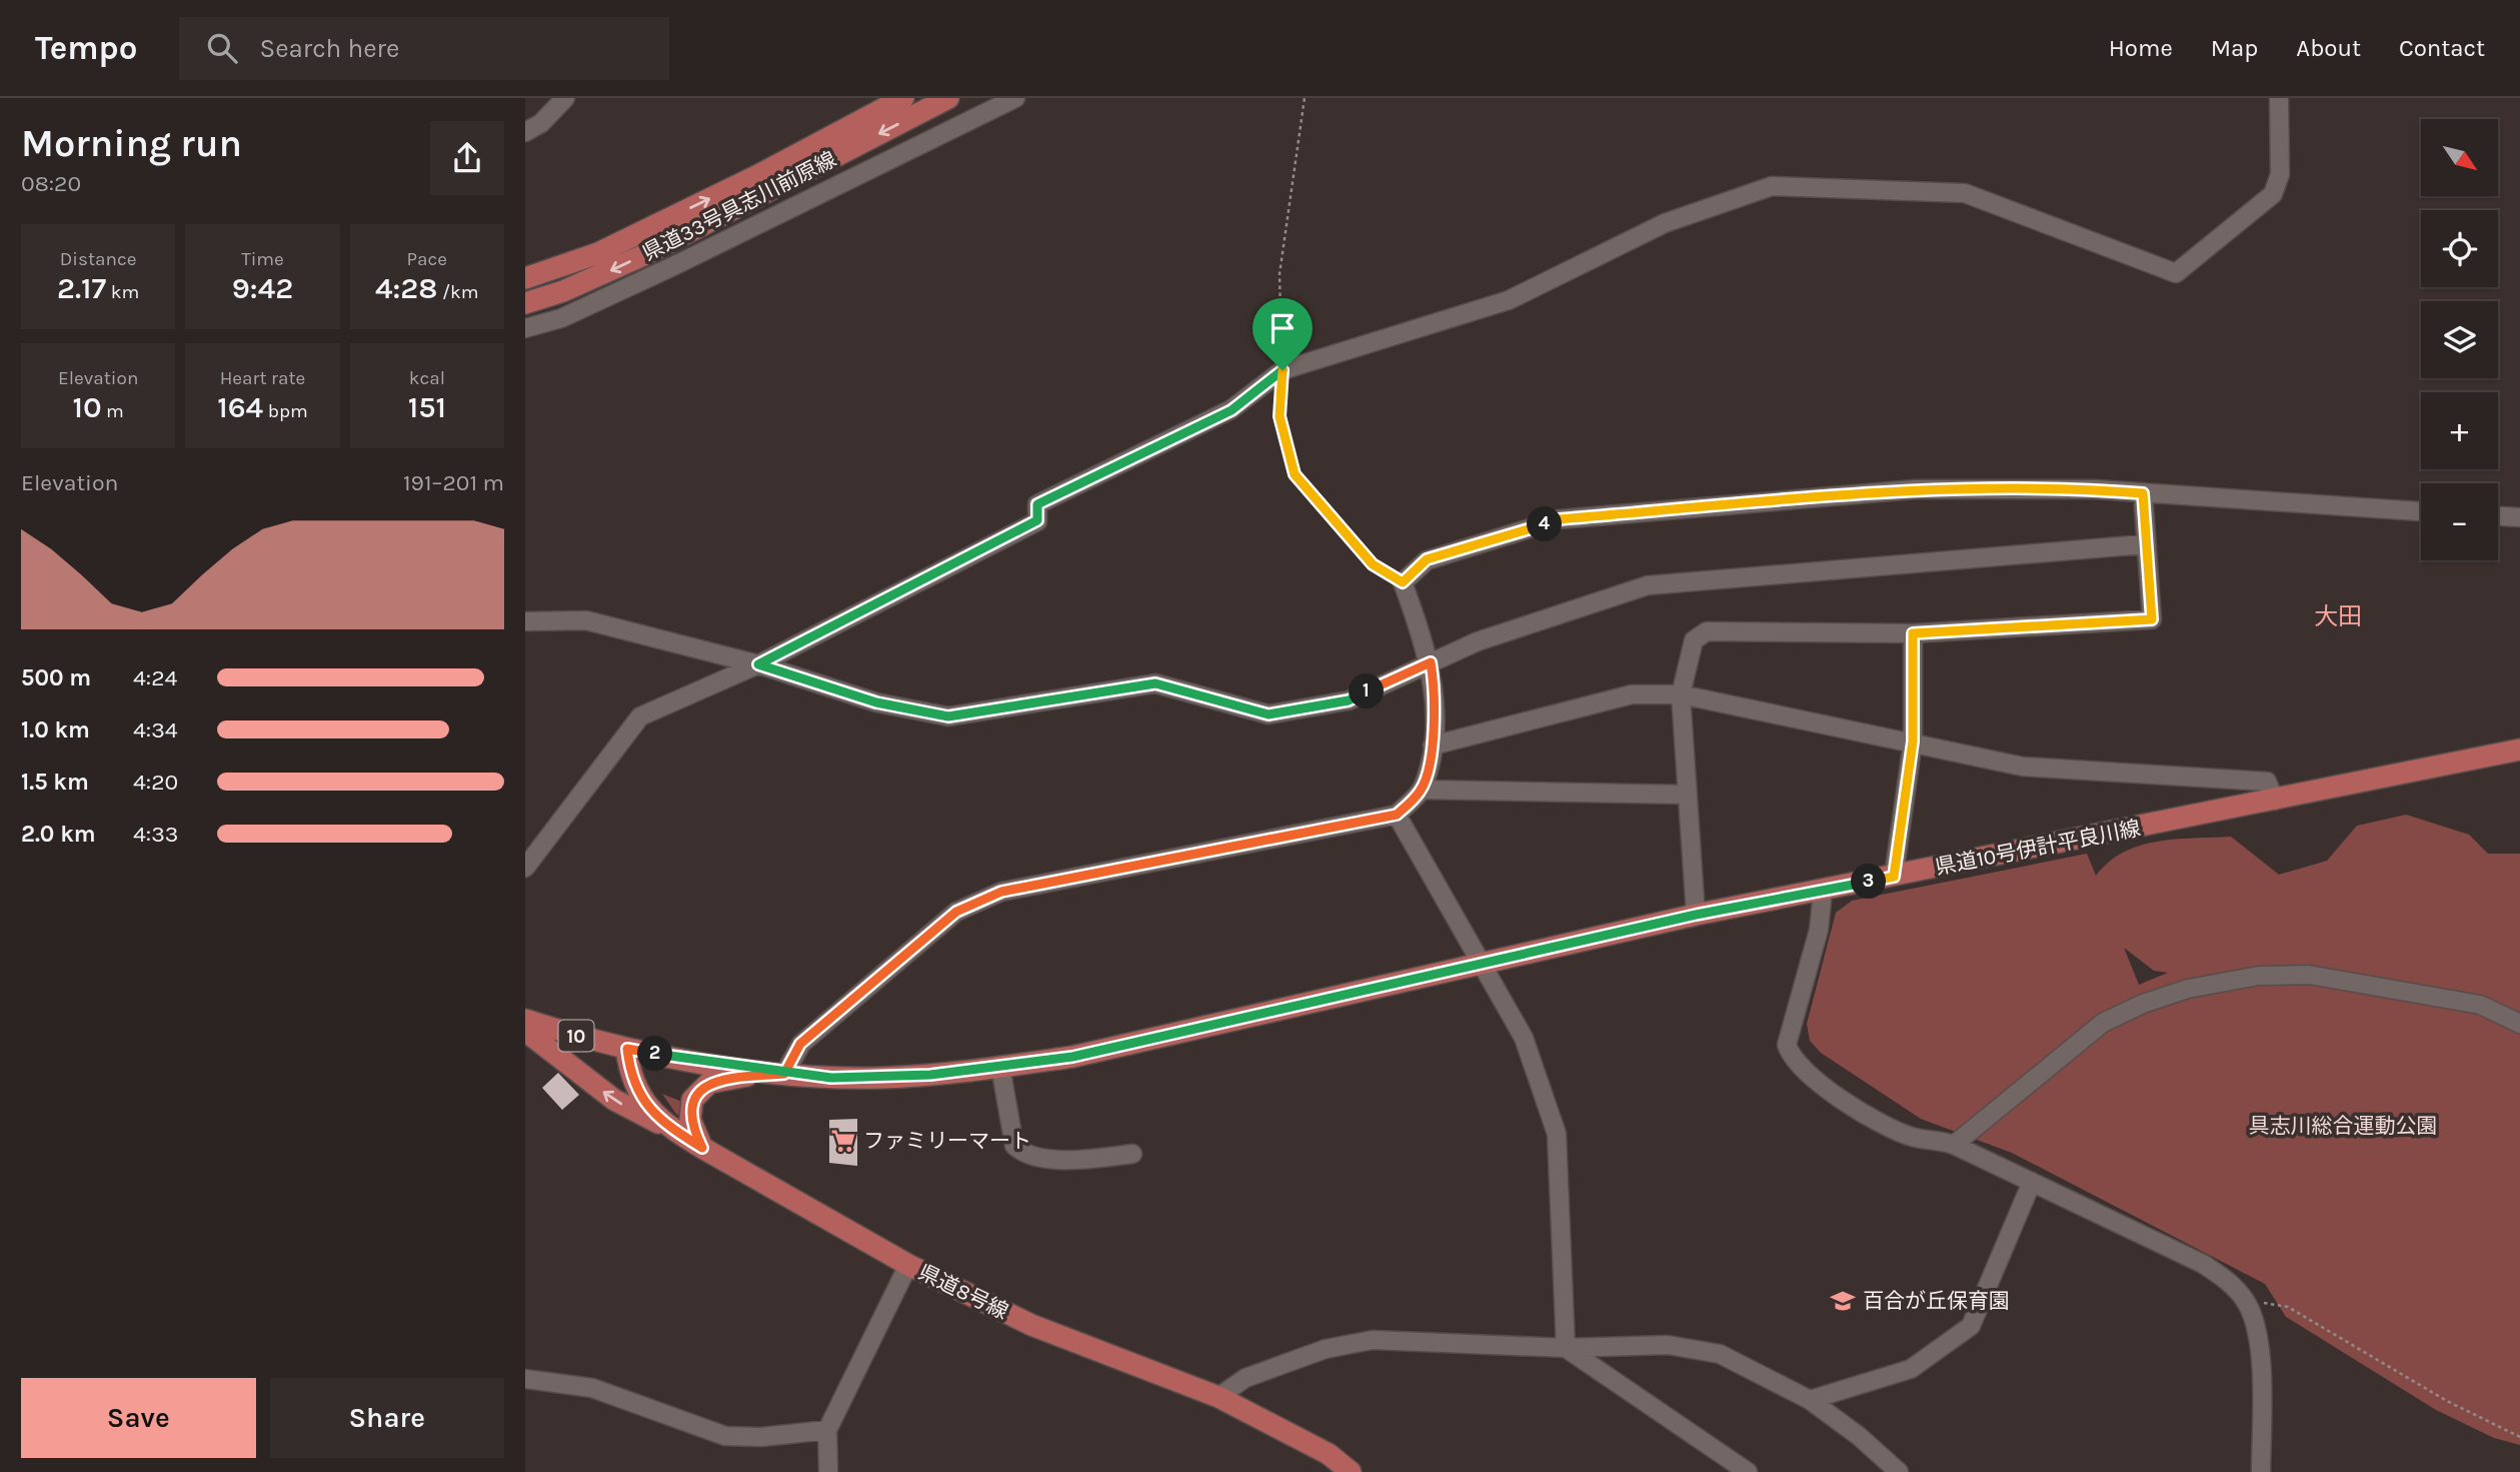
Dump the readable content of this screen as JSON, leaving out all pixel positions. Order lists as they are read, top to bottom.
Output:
{
  "streets": {
    "main road": [
      "県道33号具志川前原線",
      "県道10号伊計平良川線",
      "10",
      "県道8号線"
    ]
  },
  "crossings": [
    ["県道10号伊計平良川線", "県道8号線"]
  ],
  "districts": ["大田"],
  "parks": ["具志川総合運動公園"],
  "places": {
    "supermarket": ["ファミリーマート"],
    "school or university": ["百合が丘保育園"]
  },
  "north": "bottom right",
  "page": {
    "header": "Tempo",
    "search": "Search here",
    "nav": [
      "Home",
      "Map",
      "About",
      "Contact"
    ],
    "heading": ["Morning run", "08:20"],
    "map_buttons": ["+", "−"],
    "stats": [
      ["Distance", "2.17 km"],
      ["Time", "9:42"],
      ["Pace", "4:28 /km"],
      ["Elevation", "10 m"],
      ["Heart rate", "164 bpm"],
      ["kcal", "151"]
    ],
    "chart": ["Elevation", "191–201 m"],
    "pins": [
      "4",
      "1",
      "3",
      "2"
    ],
    "list": [
      {
        "name": "500 m",
        "note": "4:24"
      },
      {
        "name": "1.0 km",
        "note": "4:34"
      },
      {
        "name": "1.5 km",
        "note": "4:20"
      },
      {
        "name": "2.0 km",
        "note": "4:33"
      }
    ],
    "buttons": ["Save", "Share"]
  }
}
